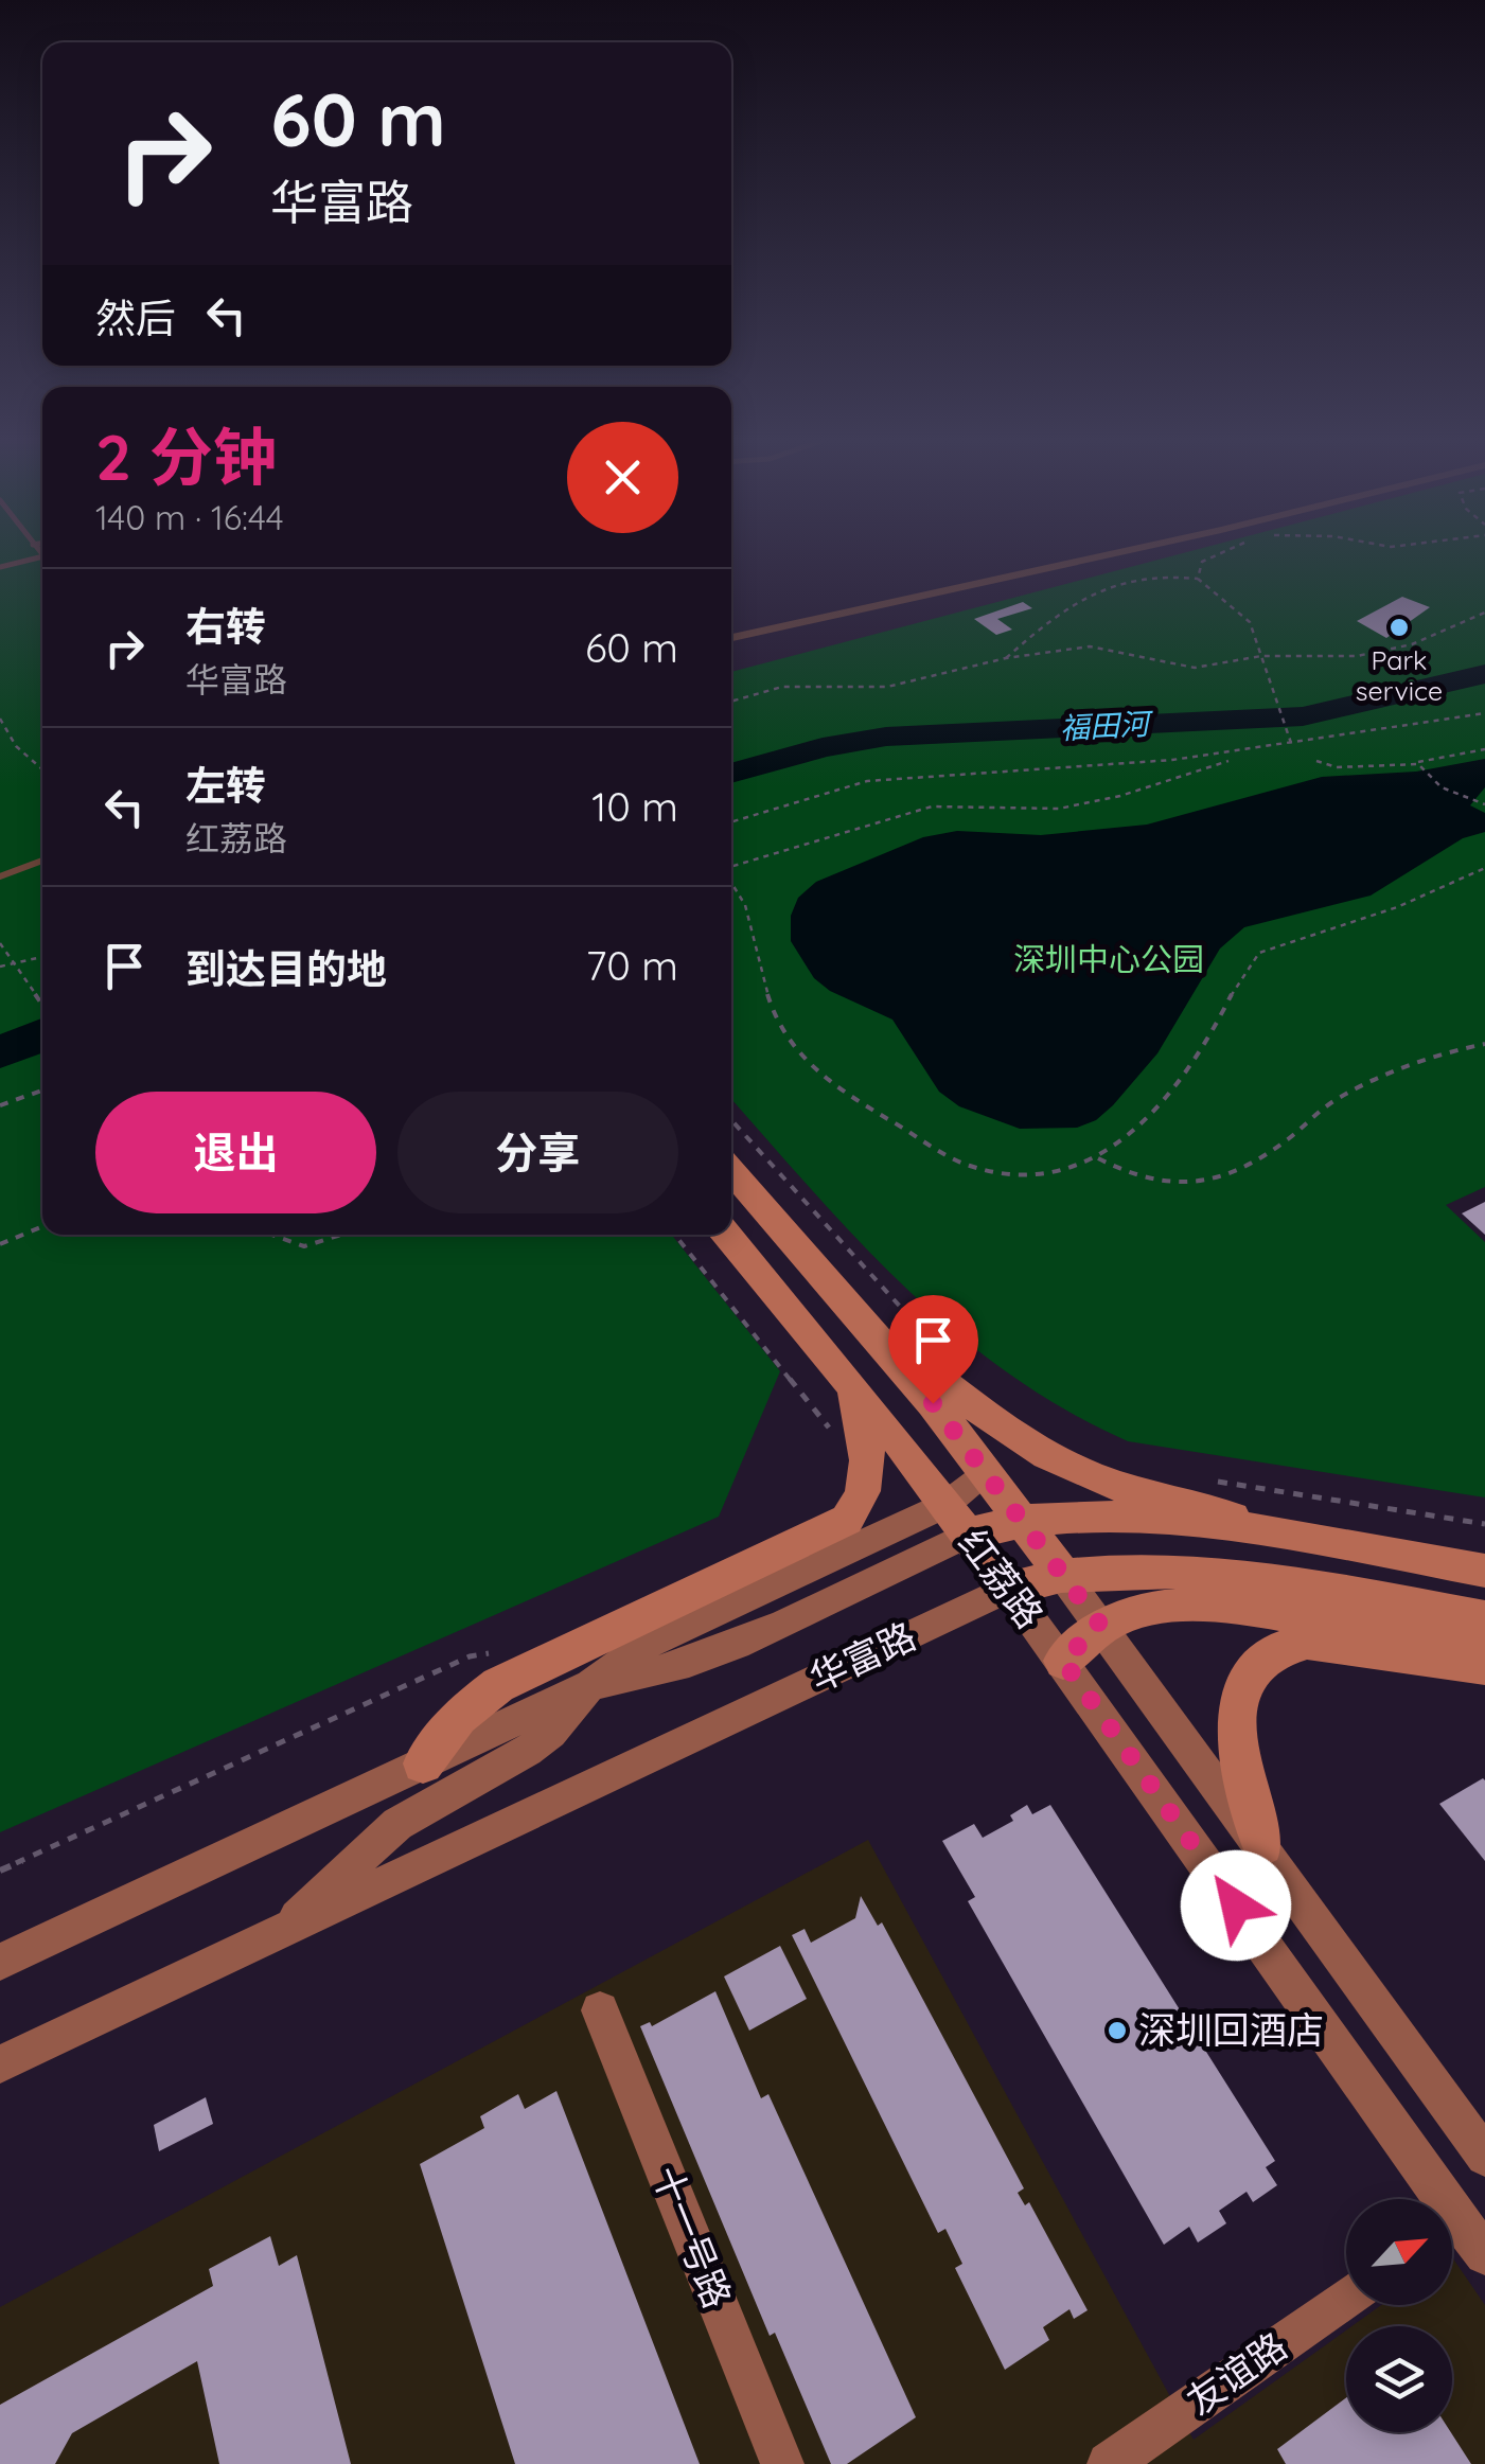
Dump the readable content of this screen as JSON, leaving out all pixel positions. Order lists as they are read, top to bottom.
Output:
{
  "streets": {
    "main road": [
      "红荔路",
      "华富路",
      "十一号路",
      "友谊路"
    ]
  },
  "crossings": [
    ["红荔路", "华富路"]
  ],
  "water": ["福田河"],
  "parks": ["深圳中心公园"],
  "places": ["Park service", "深圳回酒店"],
  "north": "top right",
  "page": {
    "turn": ["60 m", "华富路"],
    "then": "然后",
    "heading": ["2 分钟", "140 m · 16:44"],
    "list": [
      {
        "name": "右转",
        "note": "华富路",
        "value": "60 m"
      },
      {
        "name": "左转",
        "note": "红荔路",
        "value": "10 m"
      },
      {
        "name": "到达目的地",
        "value": "70 m"
      }
    ],
    "buttons": ["退出", "分享"]
  }
}
